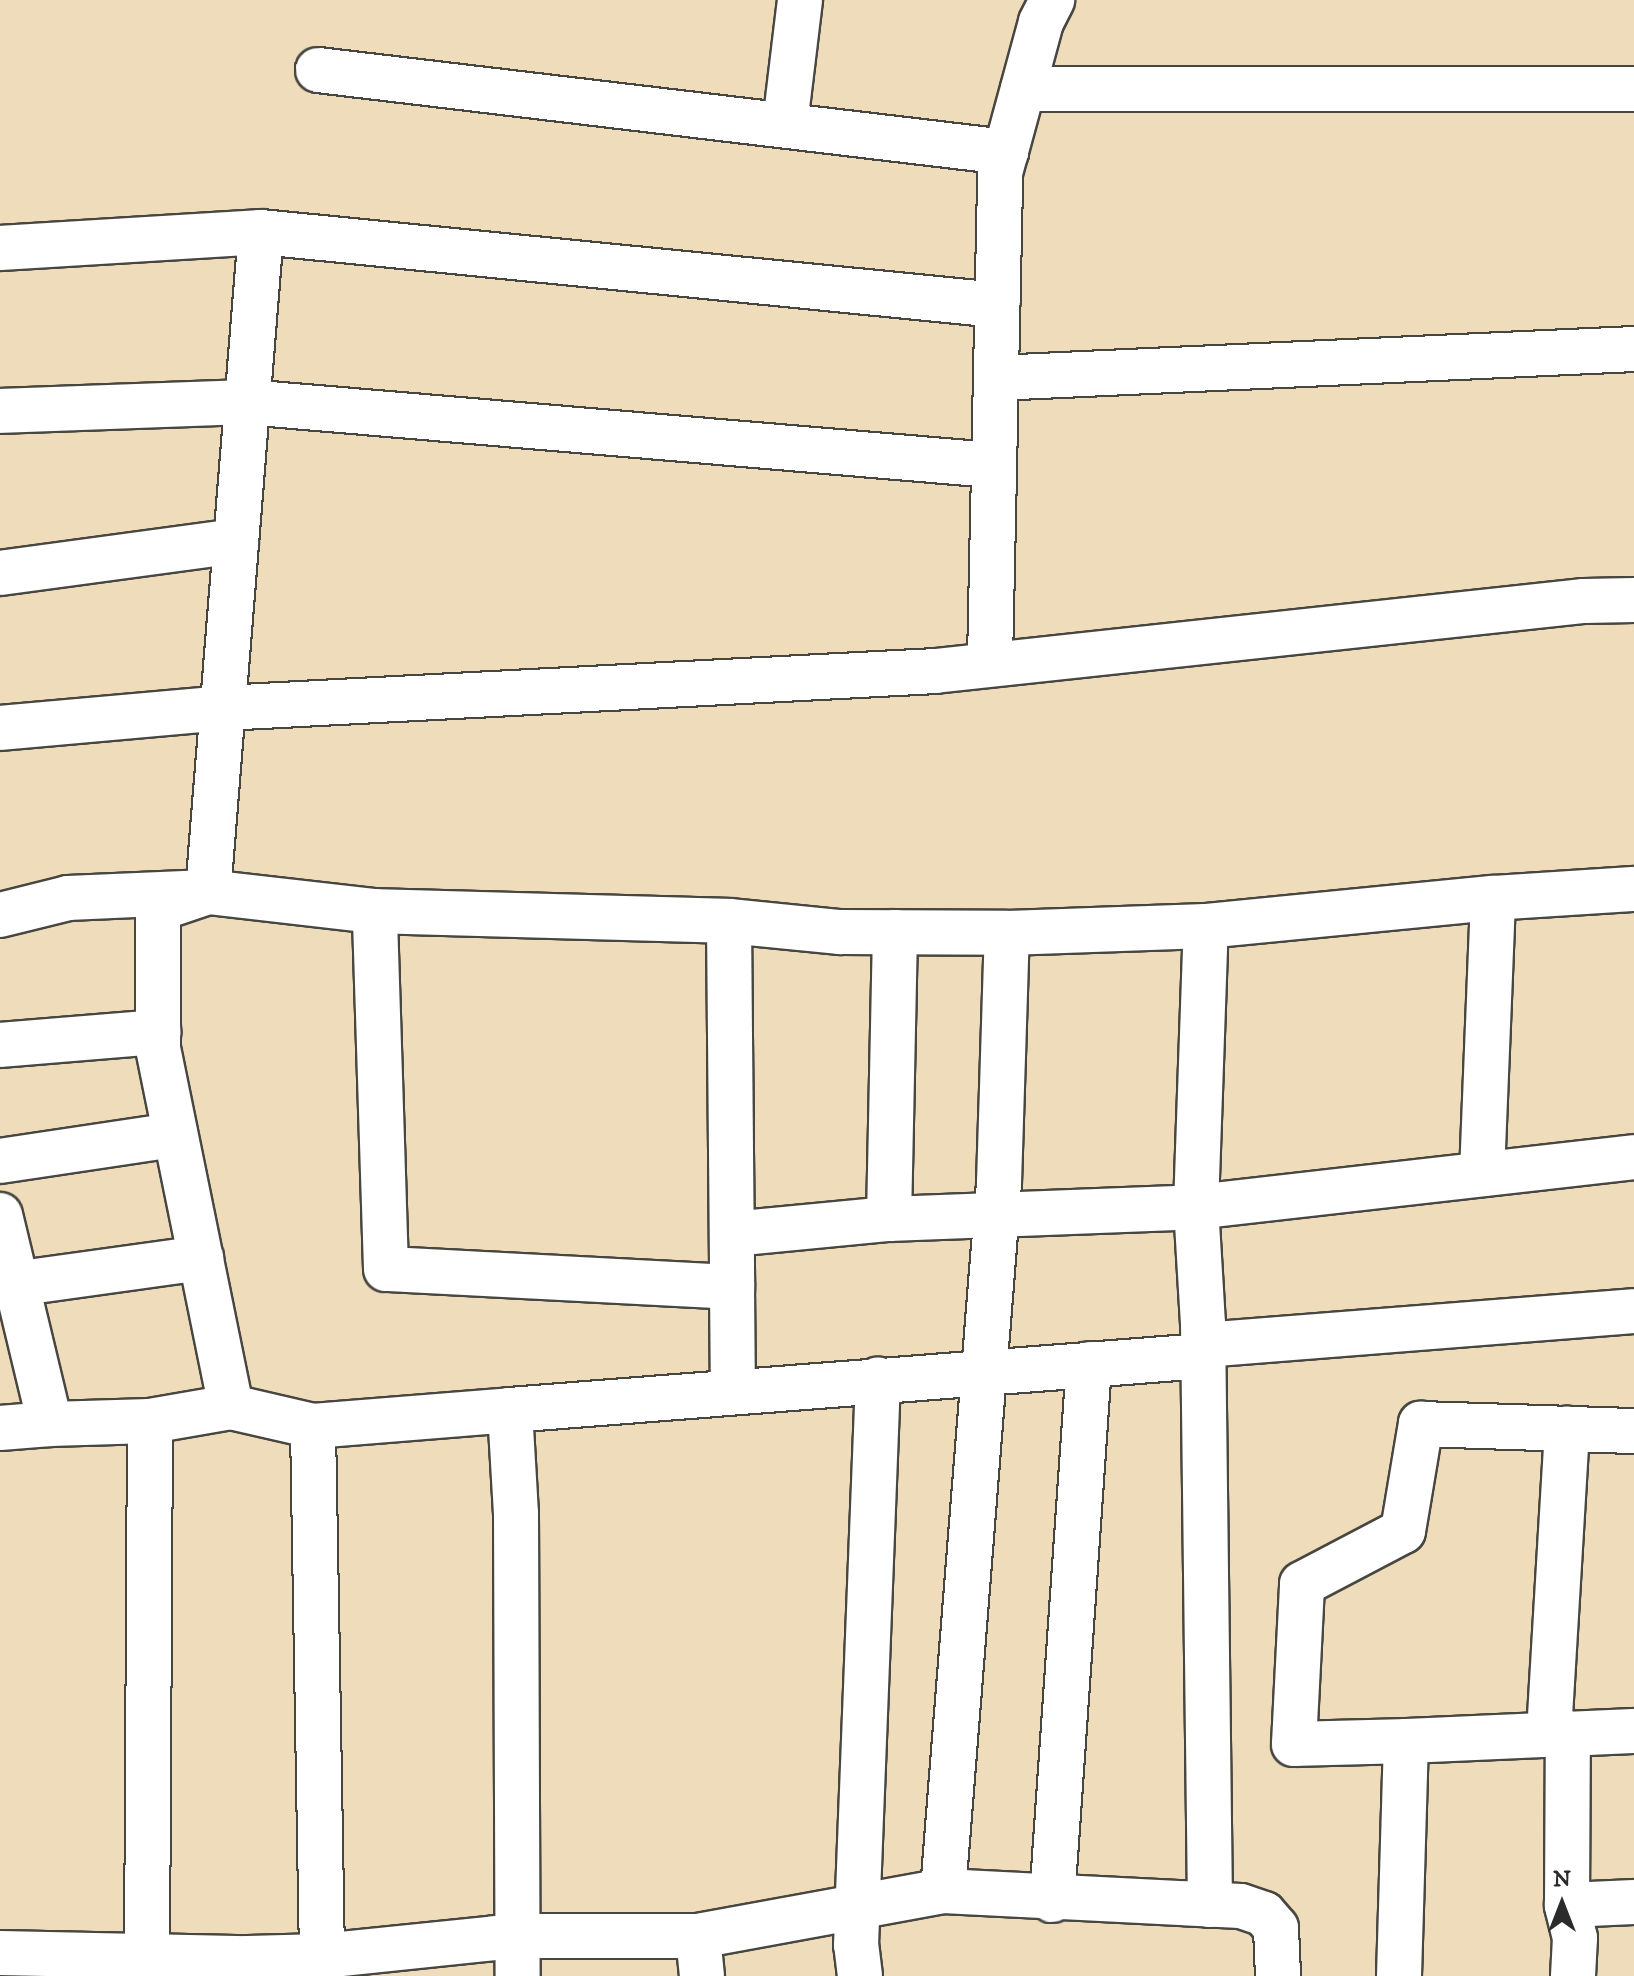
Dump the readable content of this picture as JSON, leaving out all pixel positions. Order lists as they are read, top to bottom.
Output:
{
  "north": "top"
}
